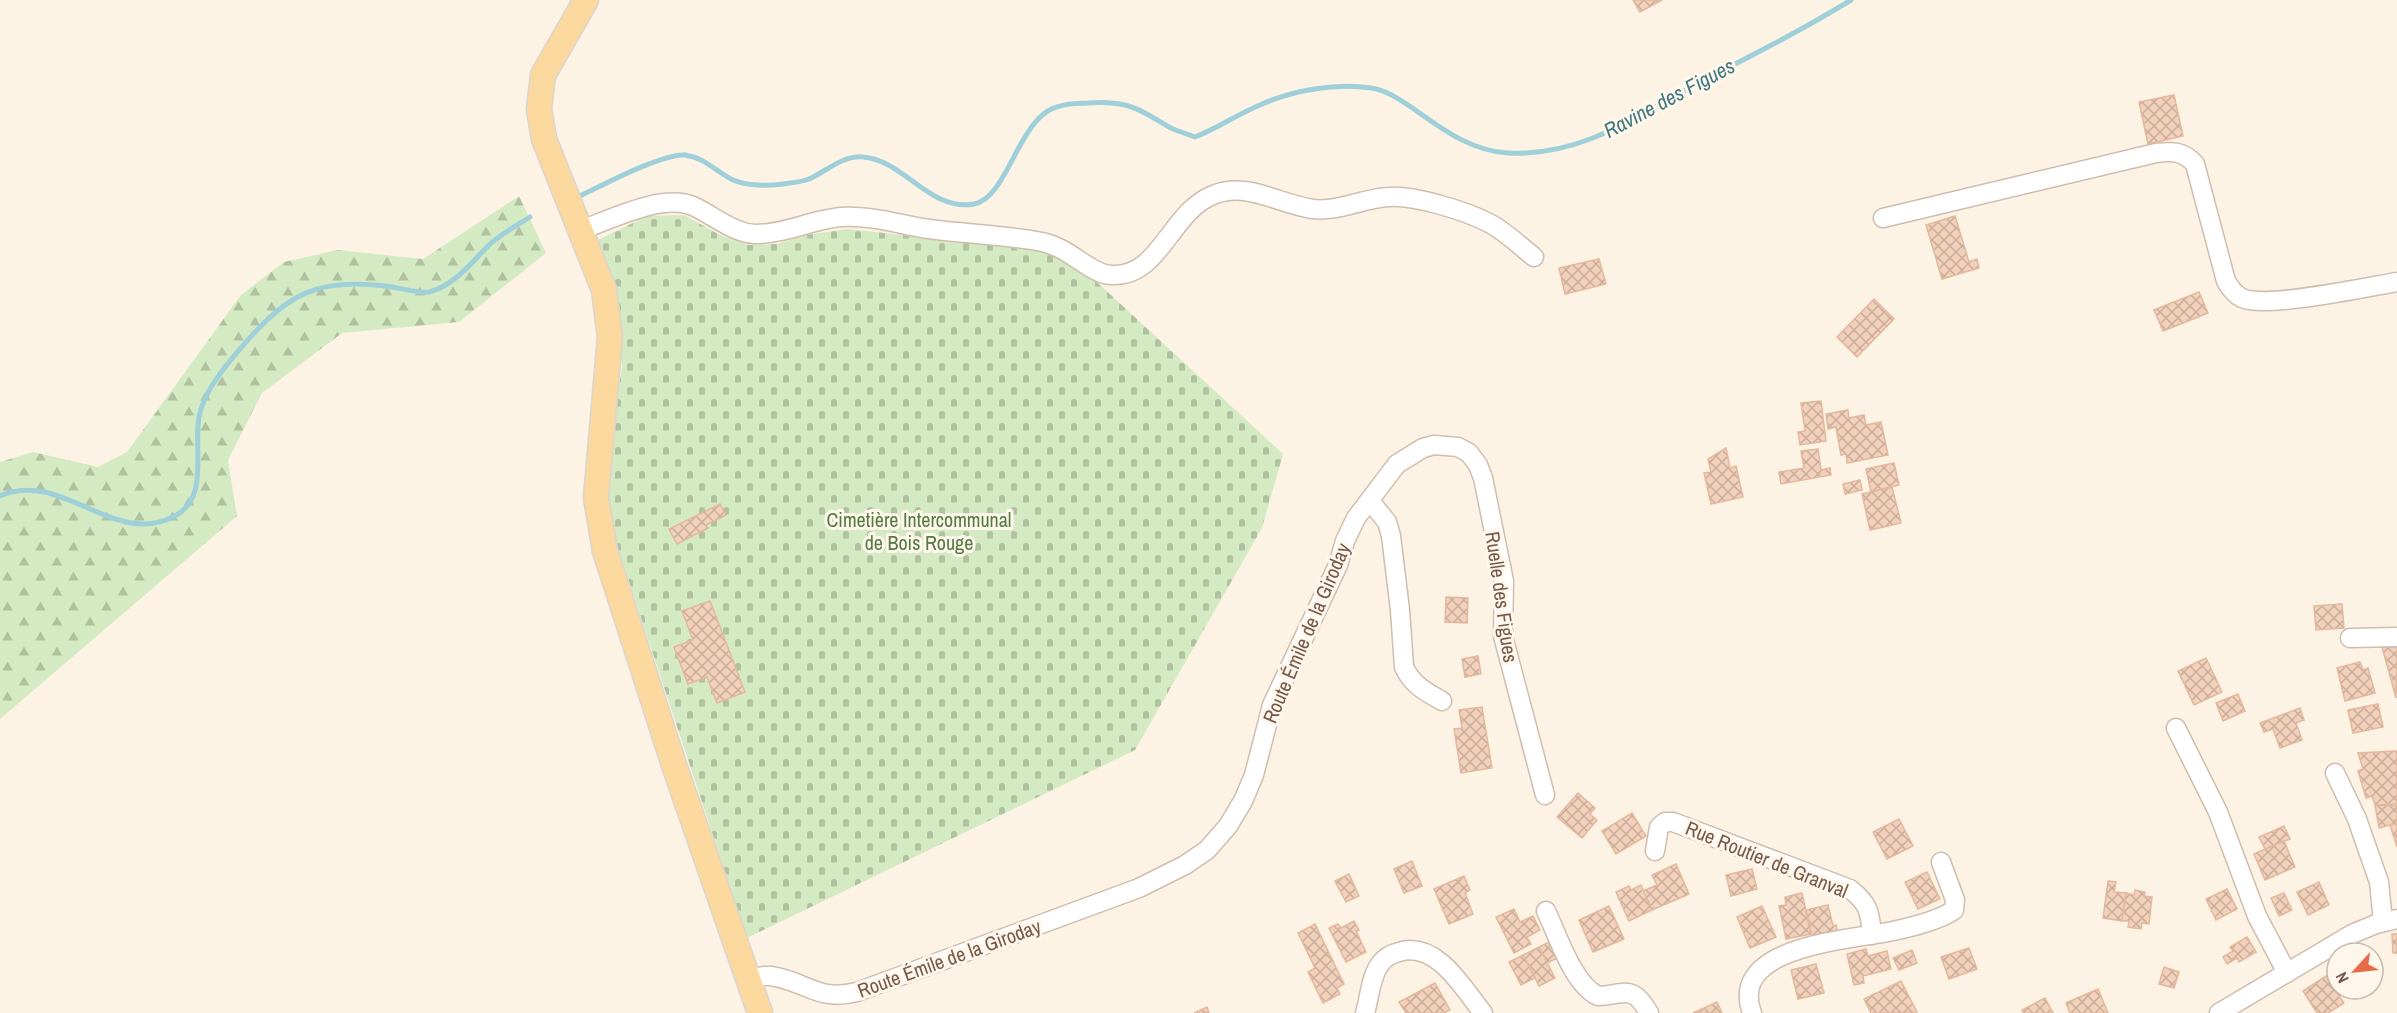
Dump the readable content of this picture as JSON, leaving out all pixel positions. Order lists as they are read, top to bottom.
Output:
{
  "streets": {
    "street": ["Ruelle des Figues", "Route Émile de la Giroday", "Rue Routier de Granval"]
  },
  "crossings": [
    ["Ruelle des Figues", "Route Émile de la Giroday"]
  ],
  "water": ["Ravine des Figues"],
  "parks": ["Cimetière Intercommunal de Bois Rouge"],
  "north": "bottom left"
}
